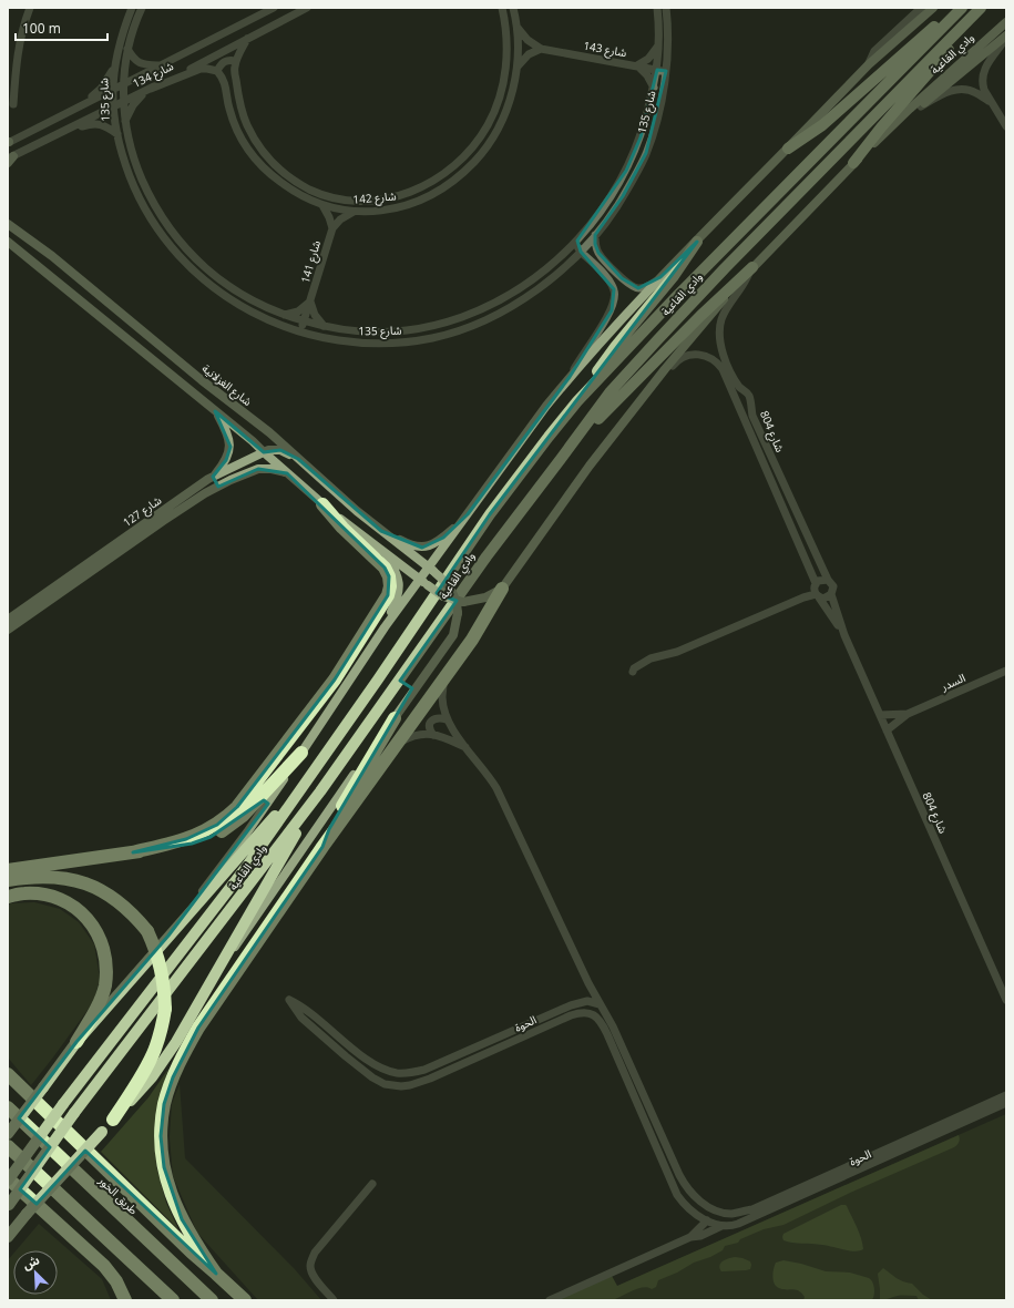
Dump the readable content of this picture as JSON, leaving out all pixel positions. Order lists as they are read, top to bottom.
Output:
{
  "streets": {
    "highway": ["طريق الخور"],
    "main road": ["وادي القاعية"],
    "street": [
      "شارع 143",
      "شارع 134",
      "شارع 135",
      "شارع 142",
      "شارع 141",
      "شارع الغزلانية",
      "شارع 804",
      "شارع 127",
      "السدر",
      "الحوة"
    ]
  },
  "crossings": [
    ["شارع 143", "شارع 135"],
    ["وادي القاعية", "شارع 135"],
    ["وادي القاعية", "شارع الغزلانية"],
    ["وادي القاعية", "شارع 804"],
    ["شارع 134", "شارع 135"],
    ["شارع 134", "شارع 142"],
    ["شارع 135", "شارع 141"],
    ["شارع الغزلانية", "شارع 127"]
  ],
  "scale_bar": "100 m",
  "north": "top left"
}
